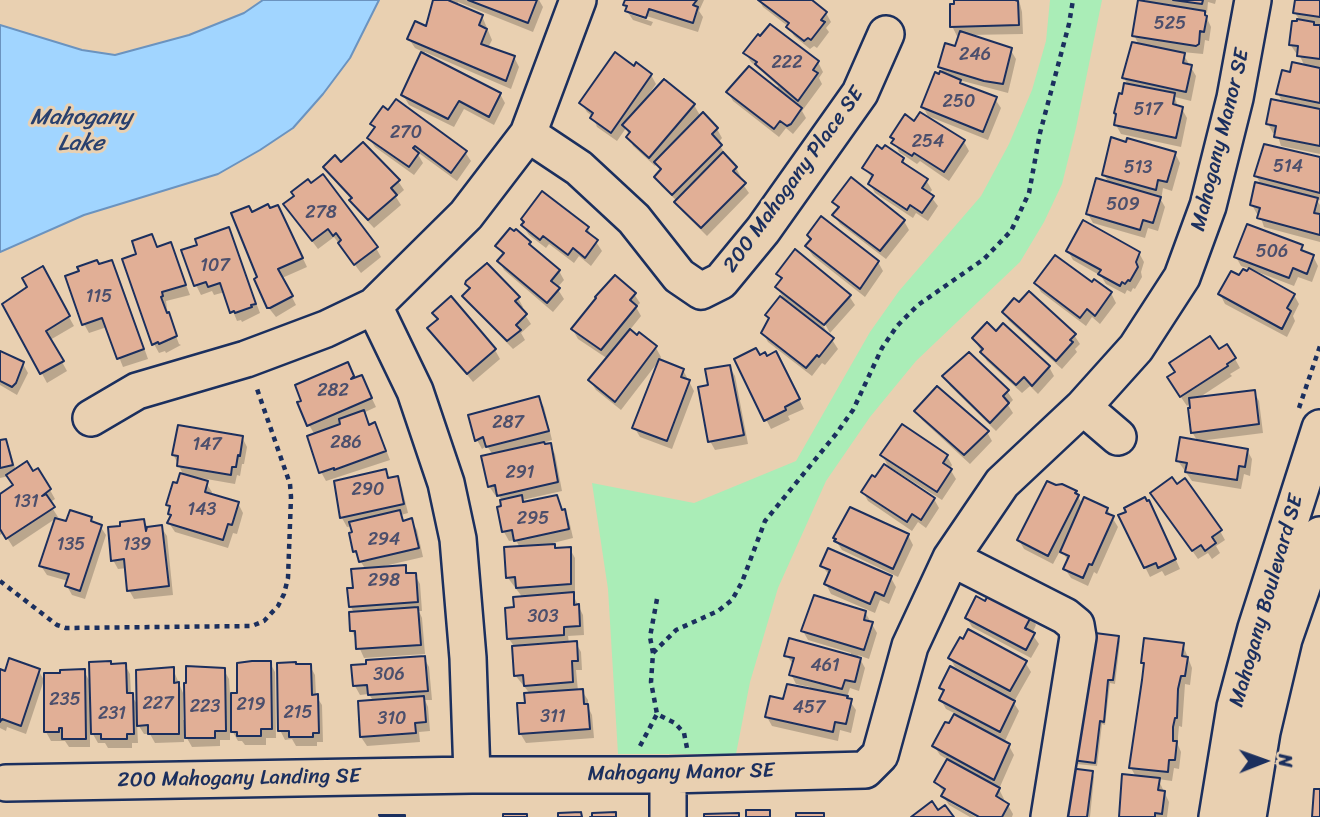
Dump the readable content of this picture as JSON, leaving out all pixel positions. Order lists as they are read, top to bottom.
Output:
{
  "streets": {
    "street": [
      "Mahogany Manor SE",
      "200 Mahogany Place SE",
      "Mahogany Boulevard SE",
      "200 Mahogany Landing SE"
    ]
  },
  "crossings": [
    ["Mahogany Manor SE", "200 Mahogany Landing SE"]
  ],
  "water": ["Mahogany Lake"],
  "house_numbers": [
    "525",
    "246",
    "222",
    "250",
    "517",
    "270",
    "254",
    "514",
    "513",
    "509",
    "278",
    "506",
    "107",
    "115",
    "282",
    "287",
    "286",
    "147",
    "291",
    "290",
    "131",
    "143",
    "295",
    "294",
    "135",
    "139",
    "298",
    "303",
    "461",
    "306",
    "235",
    "227",
    "219",
    "223",
    "457",
    "215",
    "231",
    "311",
    "310"
  ],
  "north": "right"
}
